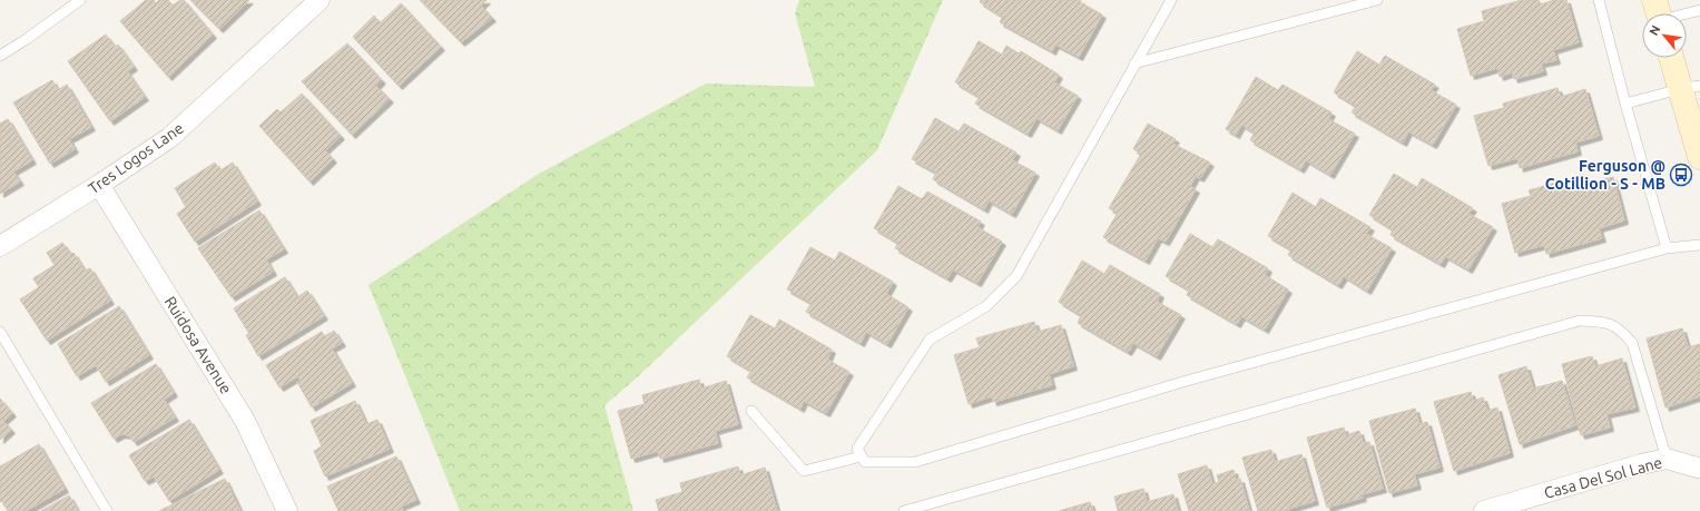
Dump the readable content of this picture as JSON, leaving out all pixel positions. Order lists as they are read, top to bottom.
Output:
{
  "streets": {
    "street": ["Tres Logos Lane", "Ruidosa Avenue", "Casa Del Sol Lane"]
  },
  "crossings": [
    ["Tres Logos Lane", "Ruidosa Avenue"]
  ],
  "places": {
    "bus stop": ["Ferguson @ Cotillion - S - MB"]
  },
  "north": "top left"
}
